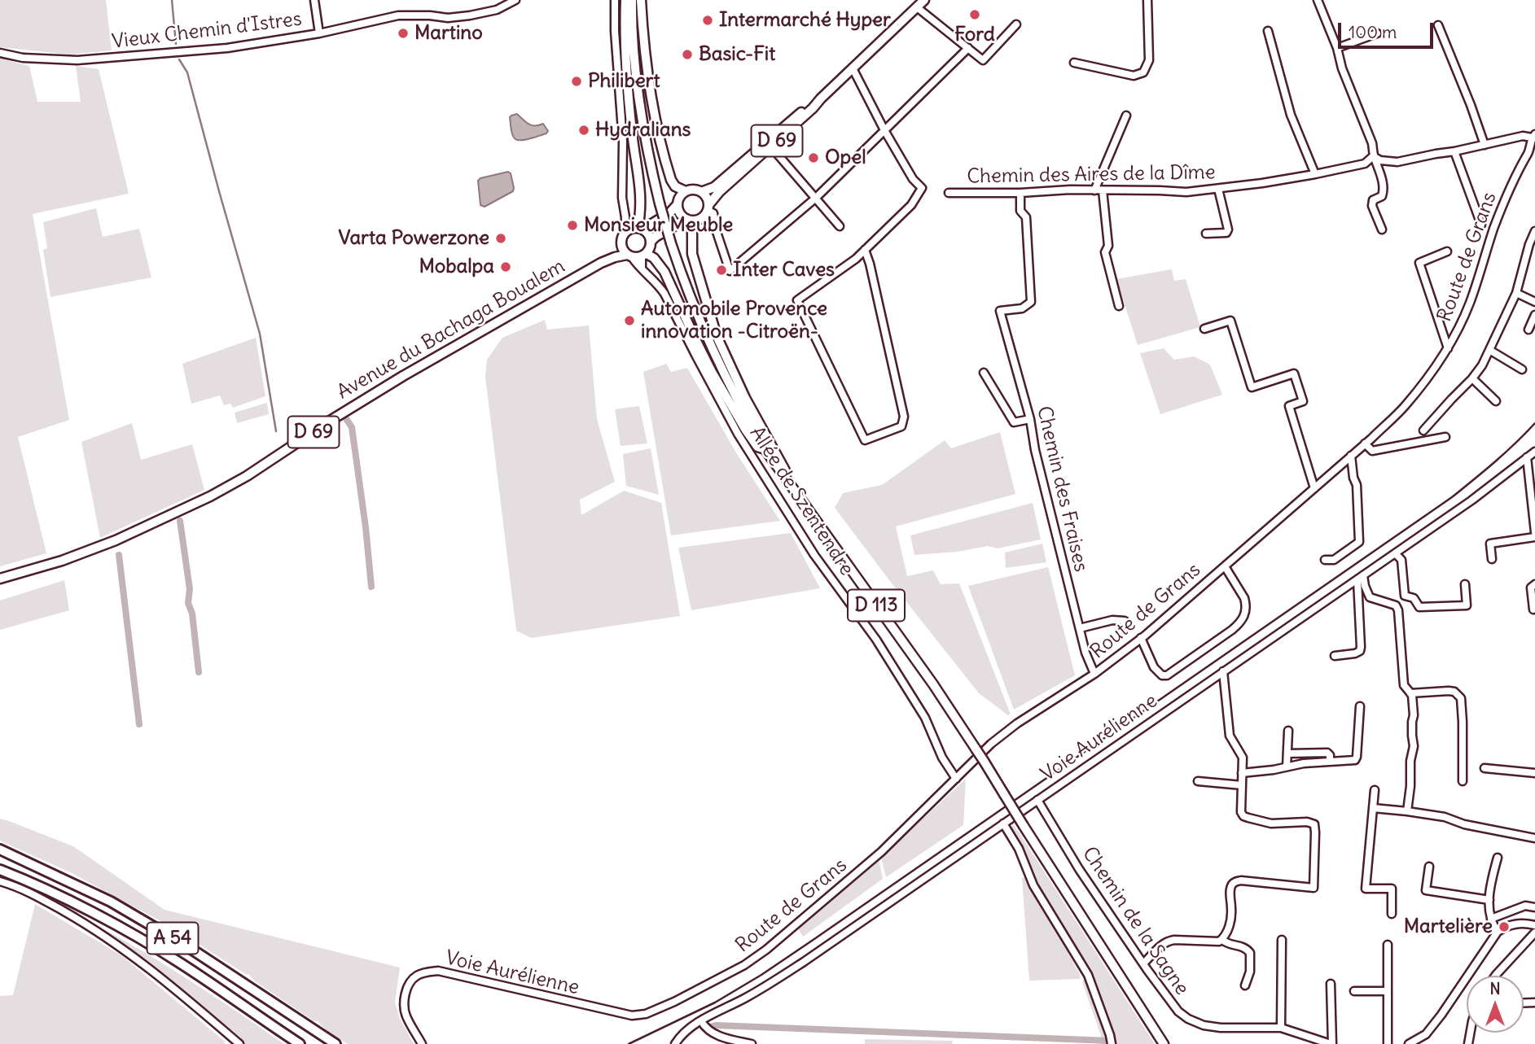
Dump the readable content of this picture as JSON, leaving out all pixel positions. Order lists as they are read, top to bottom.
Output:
{
  "streets": {
    "highway": ["A 54"],
    "main road": ["D 69", "Avenue du Bachaga Boualem", "D 113"],
    "street": [
      "Vieux Chemin d'Istres",
      "Chemin des Aires de la Dîme",
      "Route de Grans",
      "Chemin des Fraises",
      "Allée de Szentendre",
      "Voie Aurélienne",
      "Chemin de la Sagne"
    ]
  },
  "crossings": [
    ["D 69", "Avenue du Bachaga Boualem"],
    ["D 69", "Allée de Szentendre"],
    ["Chemin des Aires de la Dîme", "Chemin des Fraises"],
    ["Route de Grans", "Chemin des Fraises"],
    ["Route de Grans", "Allée de Szentendre"],
    ["Route de Grans", "Voie Aurélienne"],
    ["Voie Aurélienne", "Chemin de la Sagne"]
  ],
  "places": [
    "Ford",
    "Intermarché Hyper",
    "Martino",
    "Basic-Fit",
    "Philibert",
    "Hydralians",
    "Opel",
    "Monsieur Meuble",
    "Varta Powerzone",
    "Mobalpa",
    "Inter Caves",
    "Automobile Provence innovation -Citroën-",
    "Martelière"
  ],
  "scale_bar": "100 m",
  "north": "top"
}
